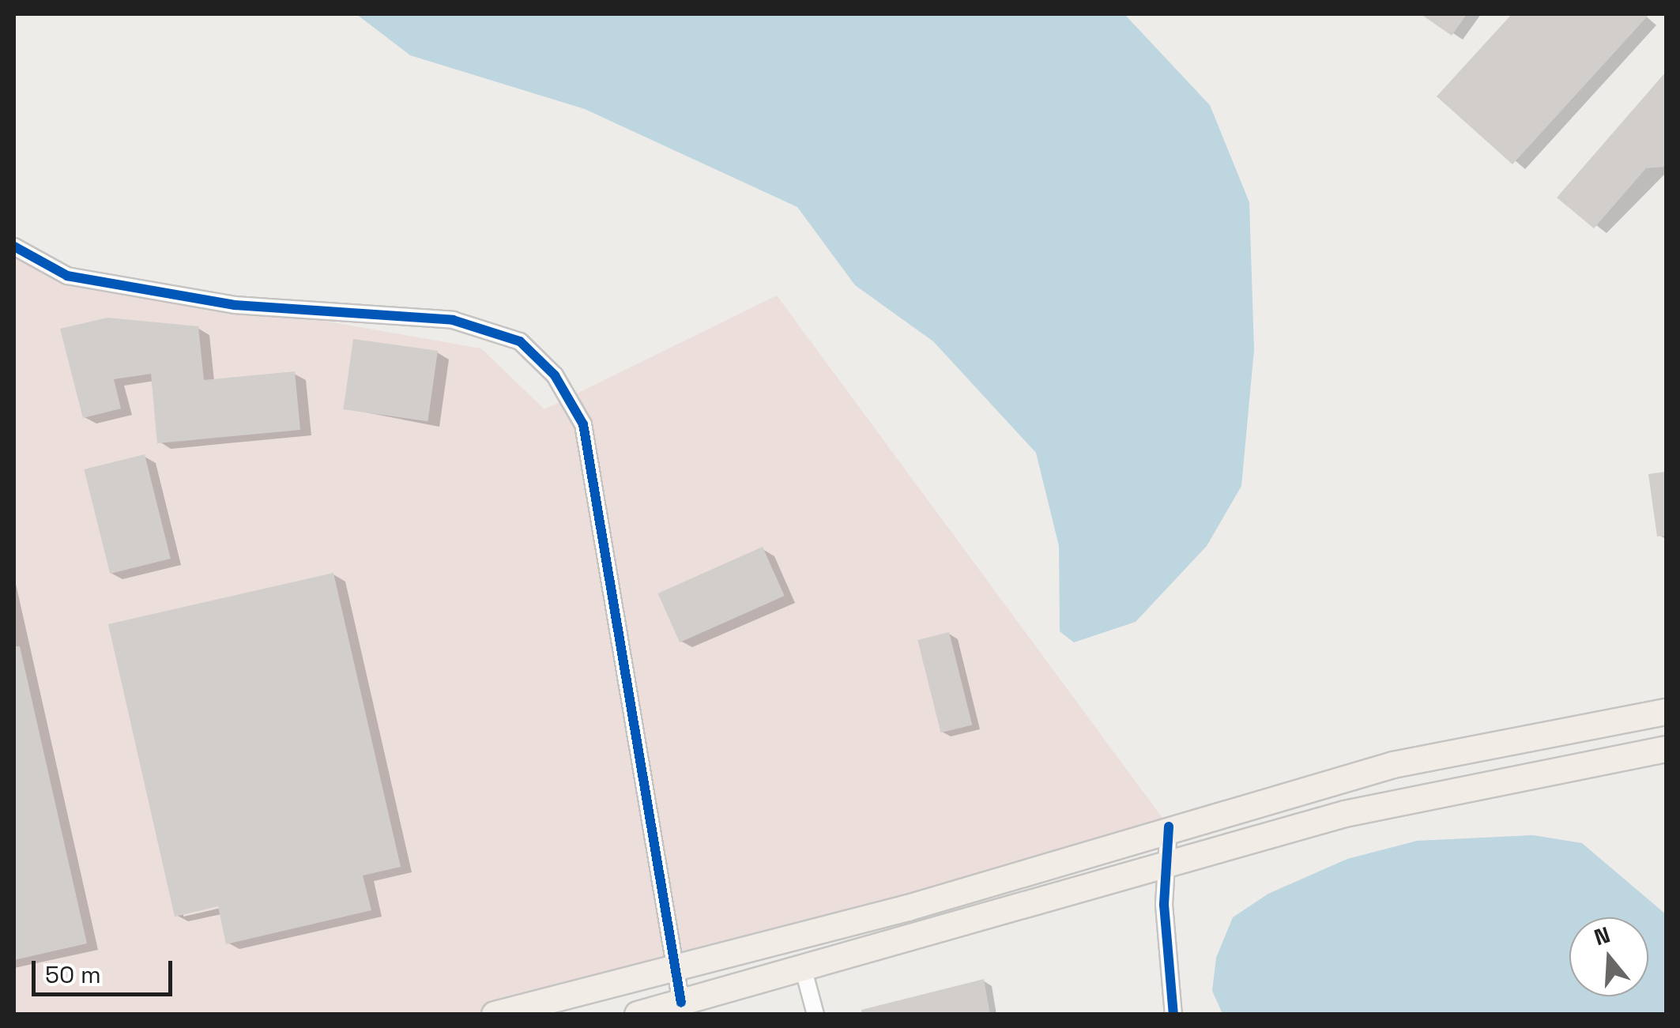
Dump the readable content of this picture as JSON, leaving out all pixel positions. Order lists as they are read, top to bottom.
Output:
{
  "scale_bar": "50 m",
  "north": "top"
}
